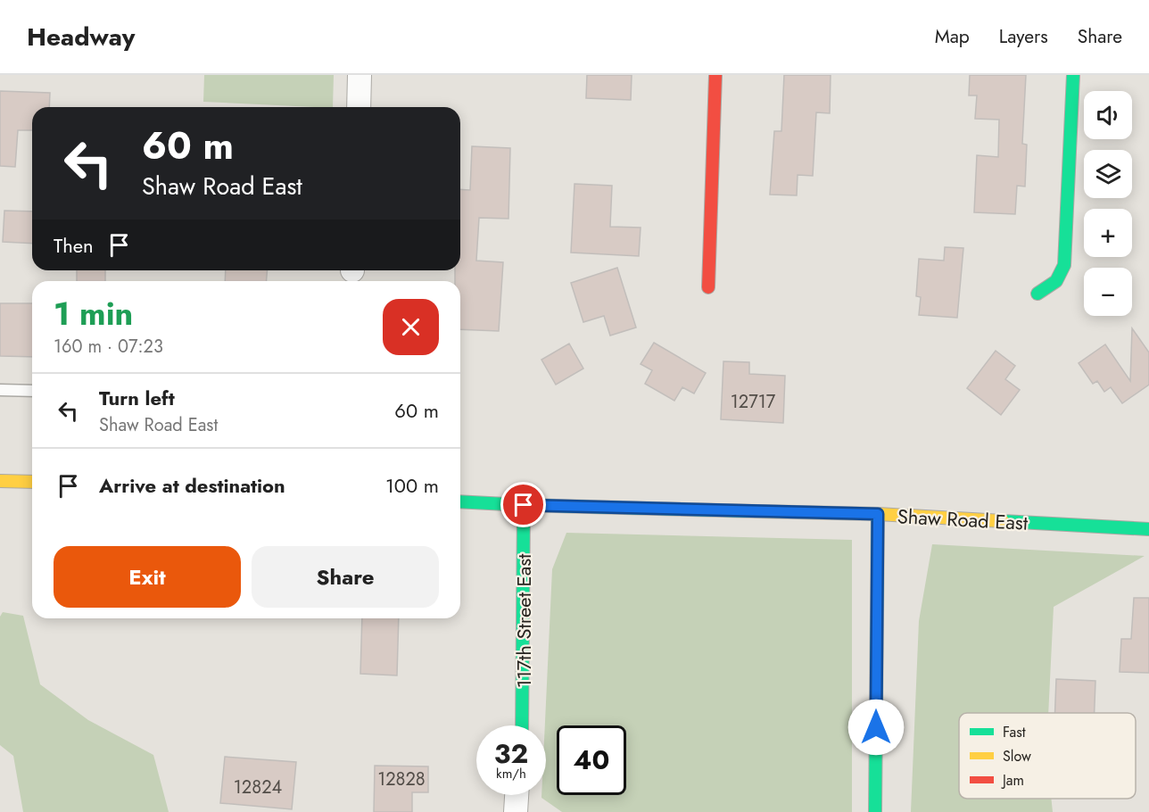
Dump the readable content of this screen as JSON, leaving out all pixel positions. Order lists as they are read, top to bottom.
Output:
{
  "streets": {
    "street": ["Shaw Road East", "117th Street East"]
  },
  "crossings": [
    ["Shaw Road East", "117th Street East"]
  ],
  "house_numbers": ["12717", "12828", "12824"],
  "legend": ["Fast", "Slow", "Jam"],
  "page": {
    "header": "Headway",
    "nav": ["Map", "Layers", "Share"],
    "map_buttons": ["+", "−"],
    "turn": ["60 m", "Shaw Road East"],
    "then": "Then",
    "heading": ["1 min", "160 m · 07:23"],
    "list": [
      {
        "name": "Turn left",
        "note": "Shaw Road East",
        "value": "60 m"
      },
      {
        "name": "Arrive at destination",
        "value": "100 m"
      }
    ],
    "buttons": ["Exit", "Share"],
    "speed": "32 km/h",
    "limit": "40"
  }
}
